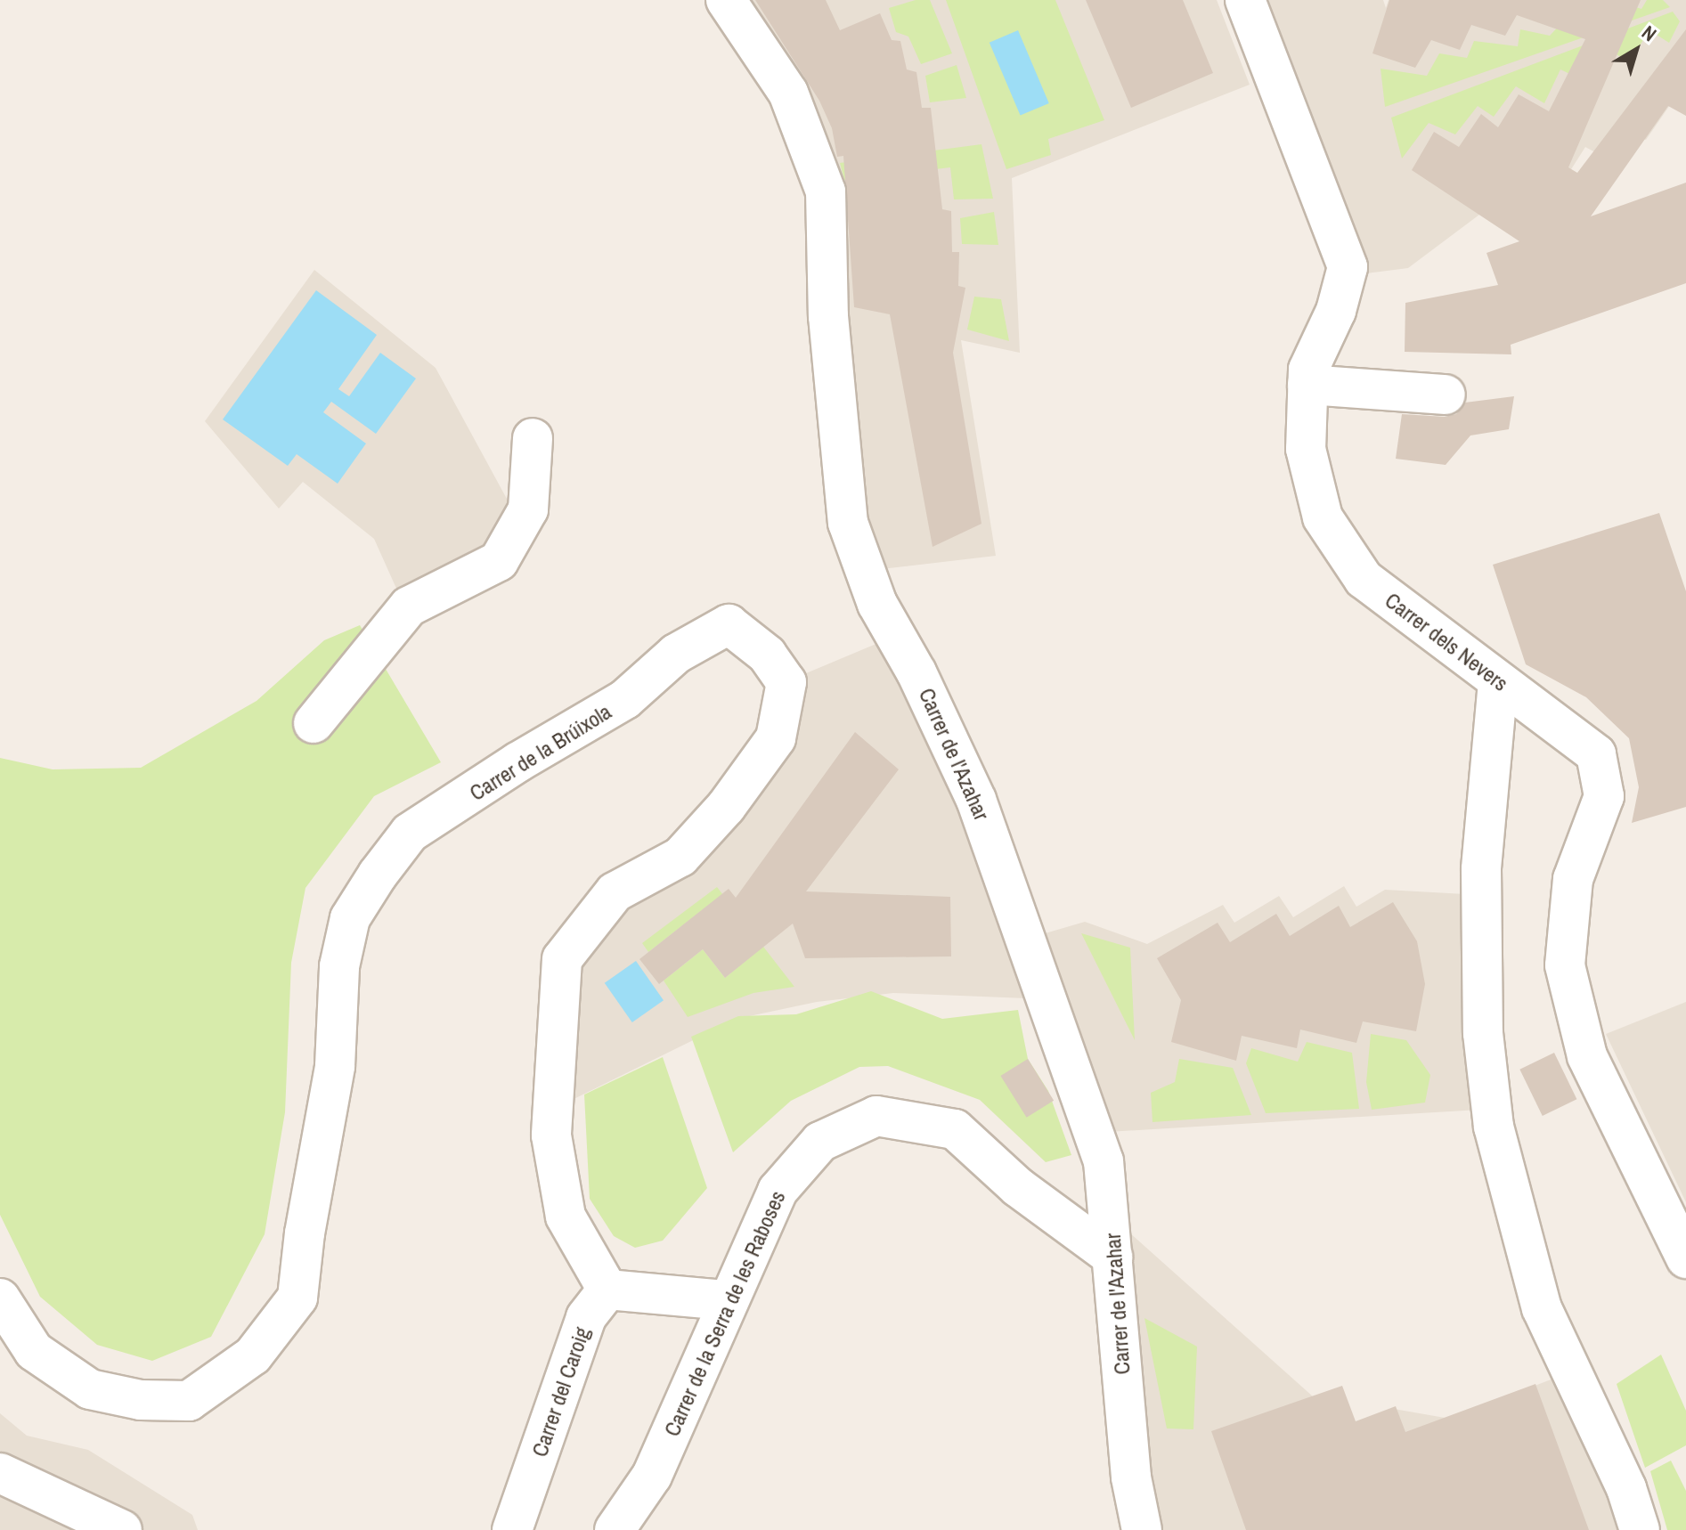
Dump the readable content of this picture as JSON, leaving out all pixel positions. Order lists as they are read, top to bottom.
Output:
{
  "streets": {
    "street": [
      "Carrer dels Nevers",
      "Carrer de la Brúixola",
      "Carrer de l'Azahar",
      "Carrer de la Serra de les Raboses",
      "Carrer del Caroig"
    ]
  },
  "crossings": [
    ["Carrer de la Brúixola", "Carrer del Caroig"],
    ["Carrer de l'Azahar", "Carrer de la Serra de les Raboses"]
  ],
  "north": "top right"
}
